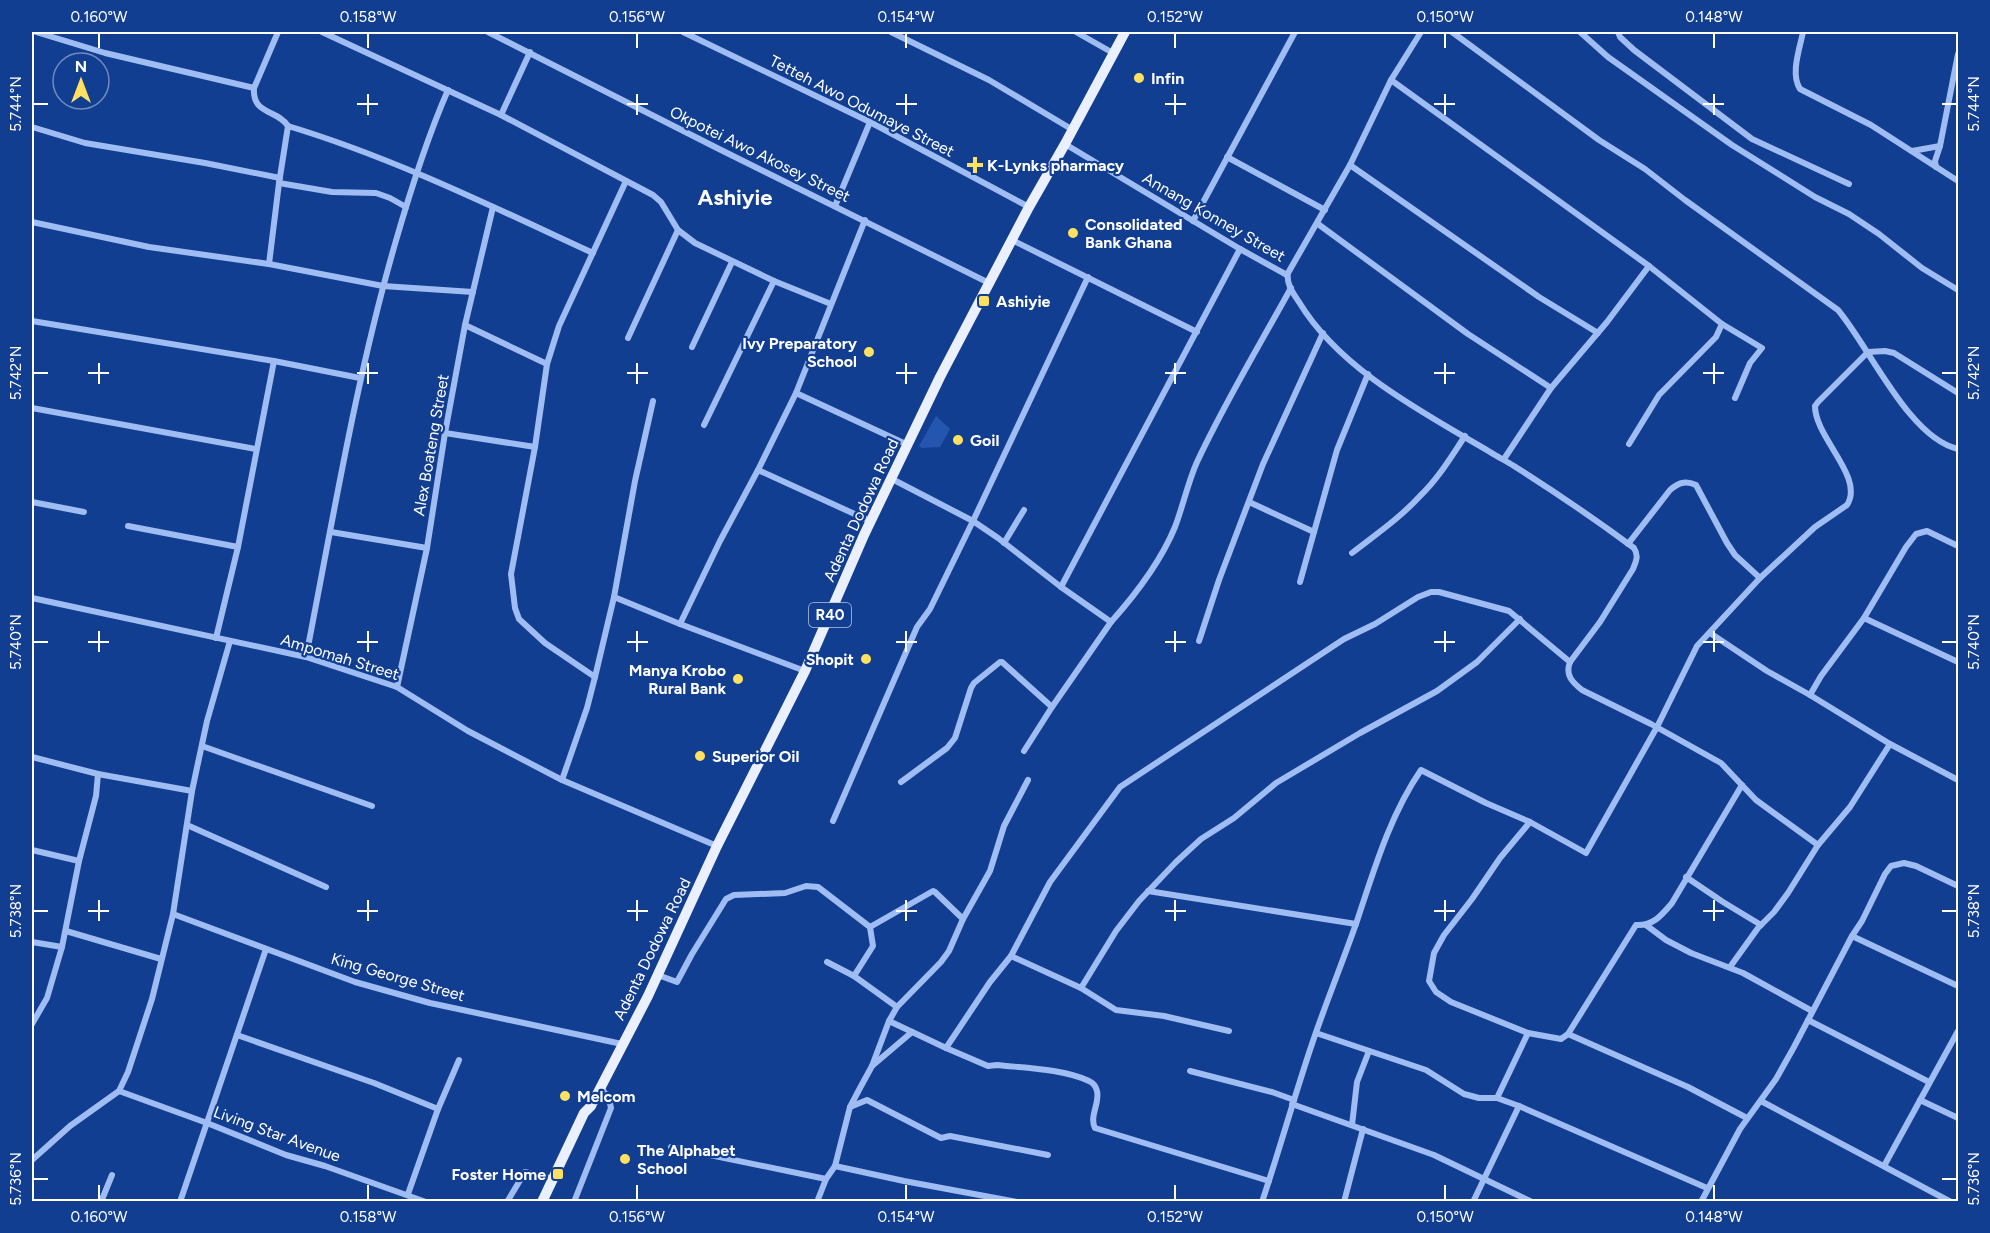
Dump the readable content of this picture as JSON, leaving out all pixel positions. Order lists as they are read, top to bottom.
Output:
{
  "streets": {
    "main road": ["Adenta Dodowa Road", "R40"],
    "street": [
      "Tetteh Awo Odumaye Street",
      "Okpotei Awo Akosey Street",
      "Annang Konney Street",
      "Alex Boateng Street",
      "Ampomah Street",
      "King George Street",
      "Living Star Avenue"
    ]
  },
  "crossings": [
    ["Tetteh Awo Odumaye Street", "Adenta Dodowa Road"],
    ["Okpotei Awo Akosey Street", "Adenta Dodowa Road"],
    ["Annang Konney Street", "Adenta Dodowa Road"],
    ["Alex Boateng Street", "Ampomah Street"],
    ["Adenta Dodowa Road", "Ampomah Street"],
    ["Adenta Dodowa Road", "King George Street"]
  ],
  "districts": ["Ashiyie"],
  "places": {
    "other": [
      "Infin",
      "Consolidated Bank Ghana",
      "Ivy Preparatory School",
      "Goil",
      "Shopit",
      "Manya Krobo Rural Bank",
      "Superior Oil",
      "Melcom",
      "The Alphabet School"
    ],
    "health": ["K-Lynks pharmacy"],
    "transit": ["Ashiyie", "Foster Home"]
  },
  "north": "top",
  "coordinates": [
    "0.160°W",
    "0.158°W",
    "0.156°W",
    "0.154°W",
    "0.152°W",
    "0.150°W",
    "0.148°W",
    "5.744°N",
    "5.742°N",
    "5.740°N",
    "5.738°N",
    "5.736°N"
  ]
}
